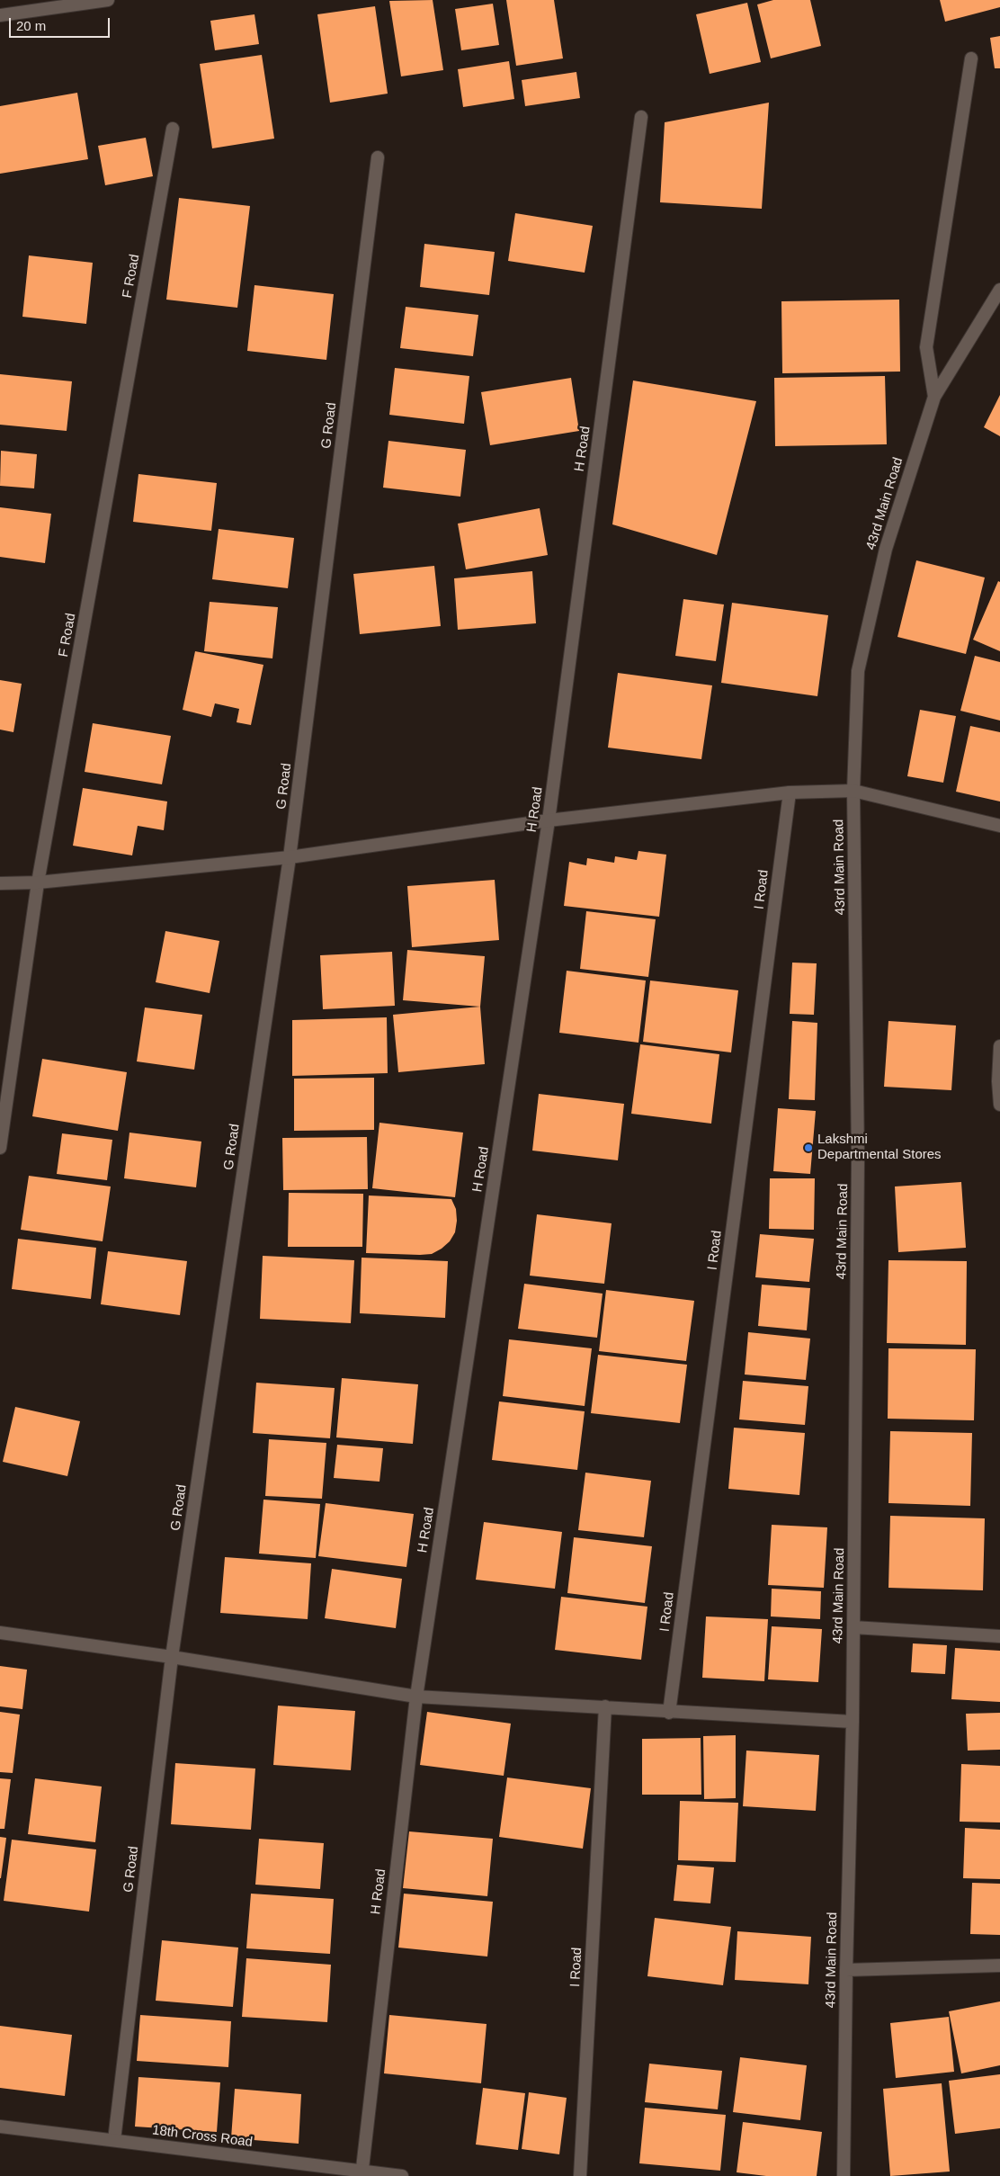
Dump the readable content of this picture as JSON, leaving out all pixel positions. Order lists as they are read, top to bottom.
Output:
{
  "streets": {
    "street": [
      "F Road",
      "G Road",
      "H Road",
      "43rd Main Road",
      "I Road",
      "18th Cross Road"
    ]
  },
  "crossings": [
    ["G Road", "18th Cross Road"],
    ["H Road", "18th Cross Road"]
  ],
  "places": ["Lakshmi Departmental Stores"],
  "scale_bar": "20 m"
}
